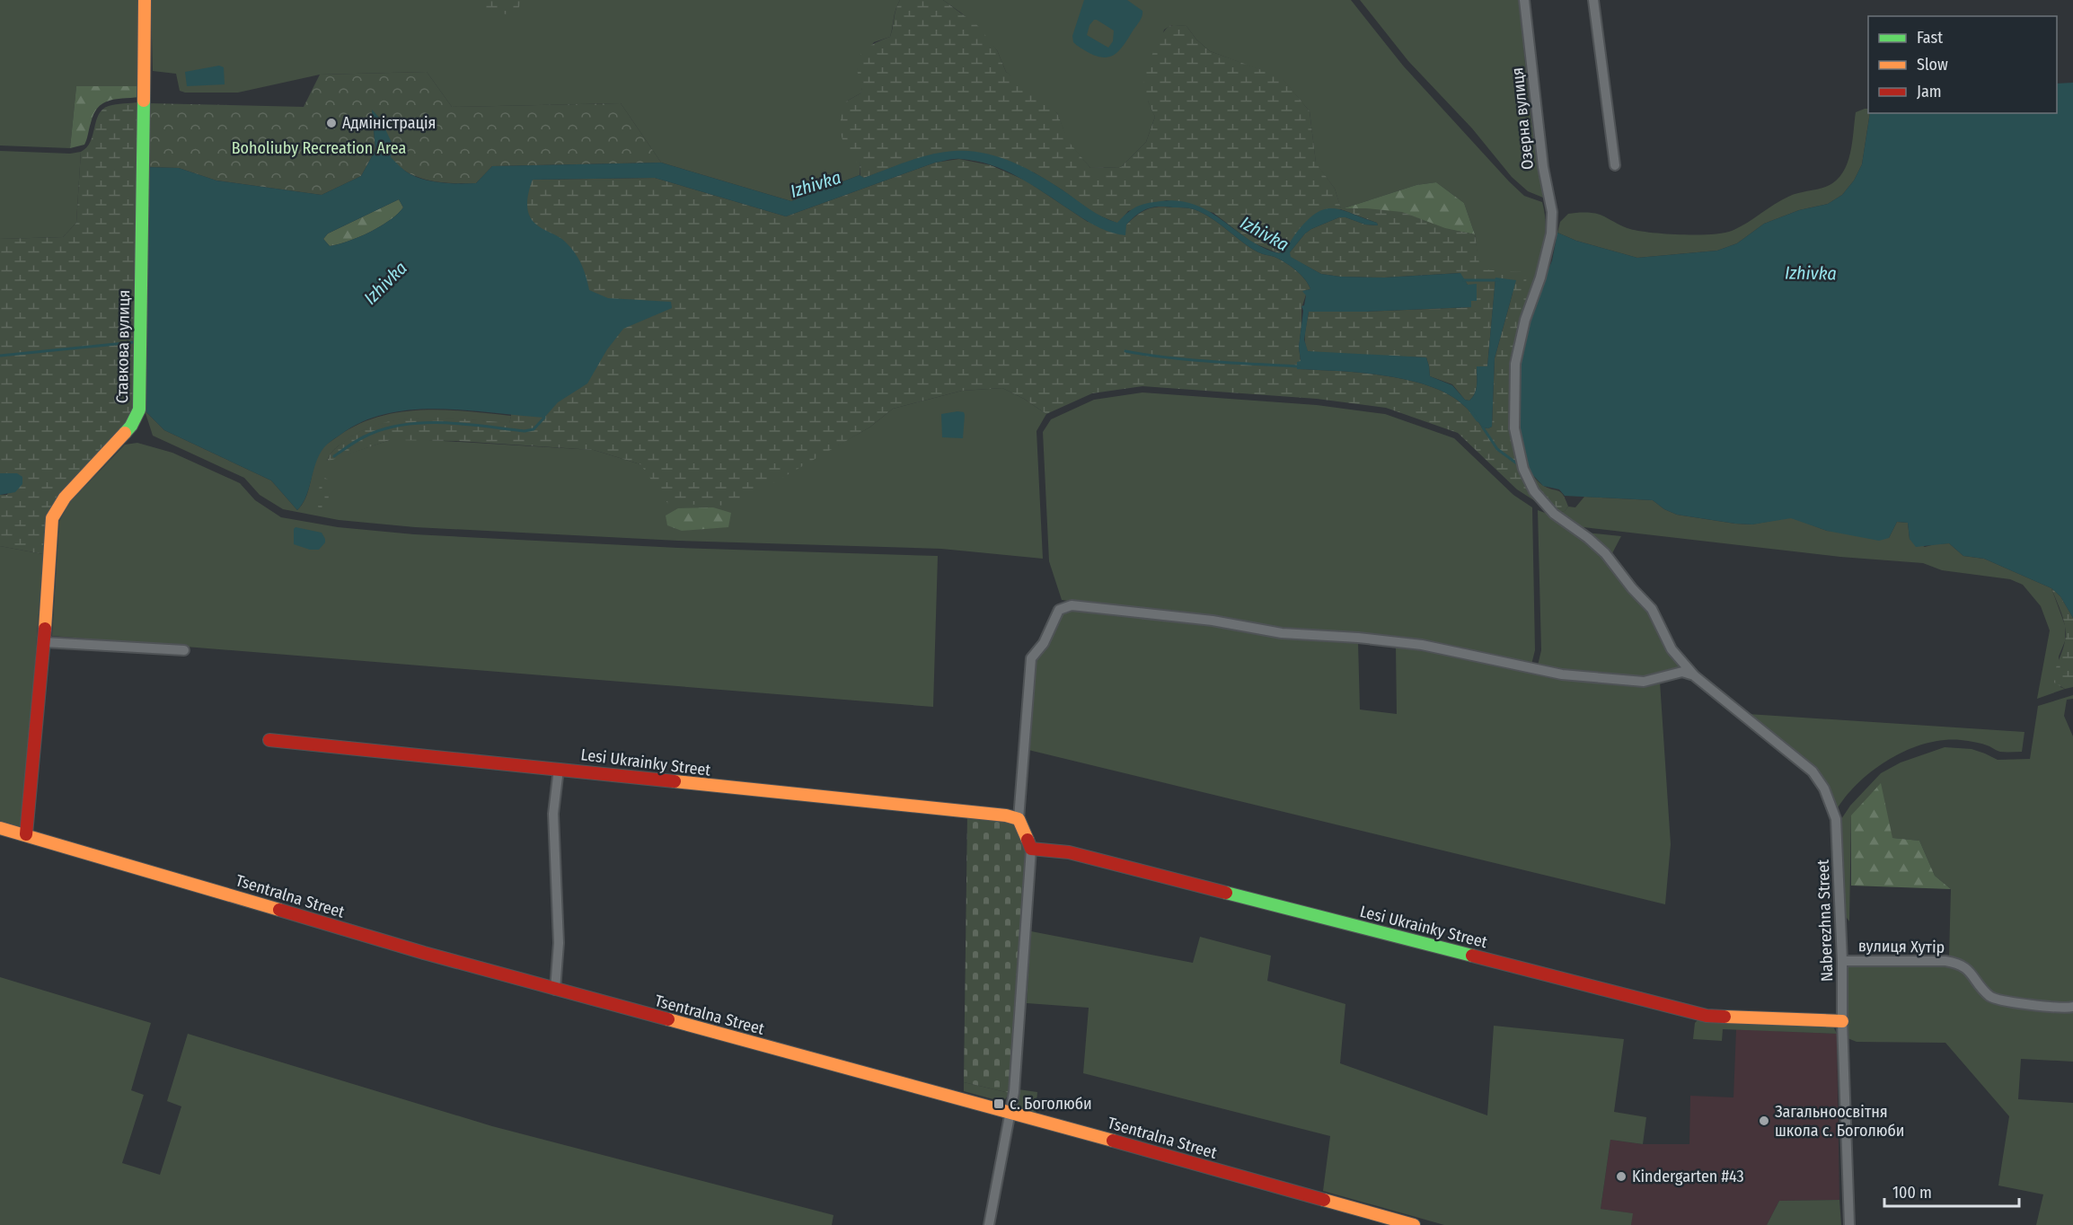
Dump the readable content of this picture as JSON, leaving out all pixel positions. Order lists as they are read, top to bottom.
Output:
{
  "streets": {
    "street": [
      "Озерна вулиця",
      "Ставкова вулиця",
      "Lesi Ukrainky Street",
      "Tsentralna Street",
      "Naberezhna Street",
      "вулиця Хутір"
    ]
  },
  "crossings": [
    ["Озерна вулиця", "Naberezhna Street"],
    ["Ставкова вулиця", "Tsentralna Street"],
    ["Lesi Ukrainky Street", "Naberezhna Street"],
    ["Naberezhna Street", "вулиця Хутір"]
  ],
  "water": ["Izhivka"],
  "parks": ["Boholiuby Recreation Area"],
  "places": {
    "other": ["Адміністрація", "Загальноосвітня школа с. Боголюби", "Kindergarten #43"],
    "transit": ["с. Боголюби"]
  },
  "legend": ["Fast", "Slow", "Jam"],
  "scale_bar": "100 m"
}
